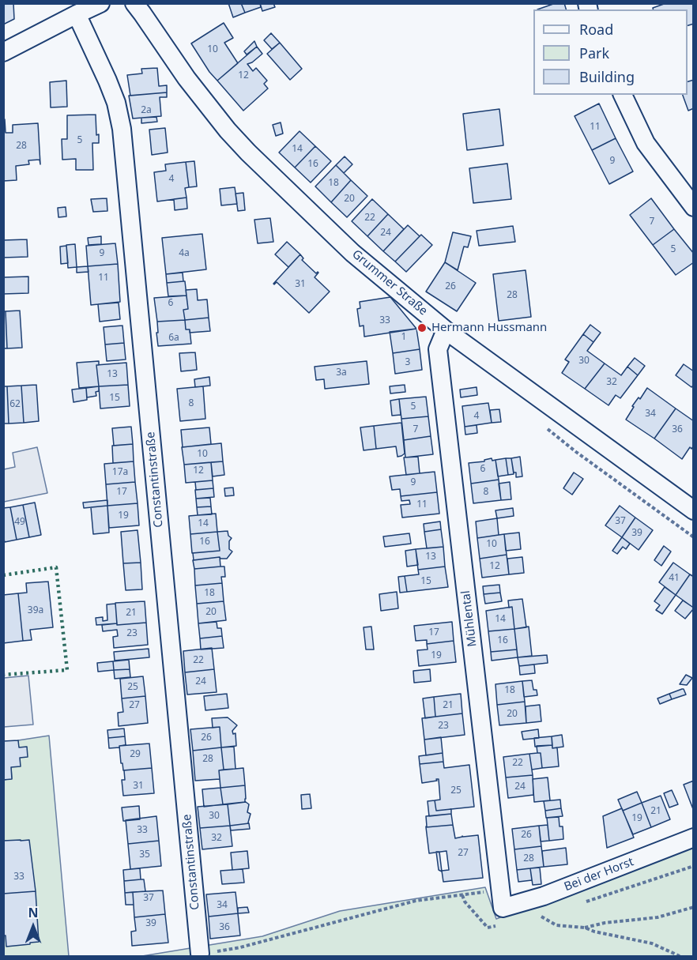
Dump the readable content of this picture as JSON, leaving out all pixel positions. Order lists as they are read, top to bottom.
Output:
{
  "streets": {
    "street": [
      "Grummer Straße",
      "Constantinstraße",
      "Mühlental",
      "Bei der Horst"
    ]
  },
  "crossings": [
    ["Grummer Straße", "Mühlental"],
    ["Mühlental", "Bei der Horst"]
  ],
  "places": ["Hermann Hussmann"],
  "house_numbers": [
    "10",
    "12",
    "2a",
    "11",
    "5",
    "28",
    "14",
    "9",
    "16",
    "4",
    "18",
    "20",
    "22",
    "7",
    "24",
    "5",
    "9",
    "4a",
    "11",
    "31",
    "26",
    "28",
    "6",
    "33",
    "1",
    "6a",
    "30",
    "3",
    "3a",
    "13",
    "32",
    "15",
    "8",
    "62",
    "5",
    "34",
    "4",
    "7",
    "36",
    "10",
    "6",
    "12",
    "17a",
    "9",
    "17",
    "8",
    "11",
    "19",
    "37",
    "49",
    "14",
    "39",
    "16",
    "10",
    "13",
    "12",
    "41",
    "15",
    "18",
    "39a",
    "20",
    "21",
    "14",
    "17",
    "23",
    "16",
    "19",
    "22",
    "24",
    "25",
    "18",
    "27",
    "21",
    "20",
    "23",
    "26",
    "29",
    "28",
    "22",
    "31",
    "24",
    "25",
    "21",
    "30",
    "19",
    "33",
    "26",
    "32",
    "27",
    "35",
    "28",
    "33",
    "37",
    "34",
    "39",
    "36"
  ],
  "legend": ["Road", "Park", "Building"],
  "north": "top"
}
